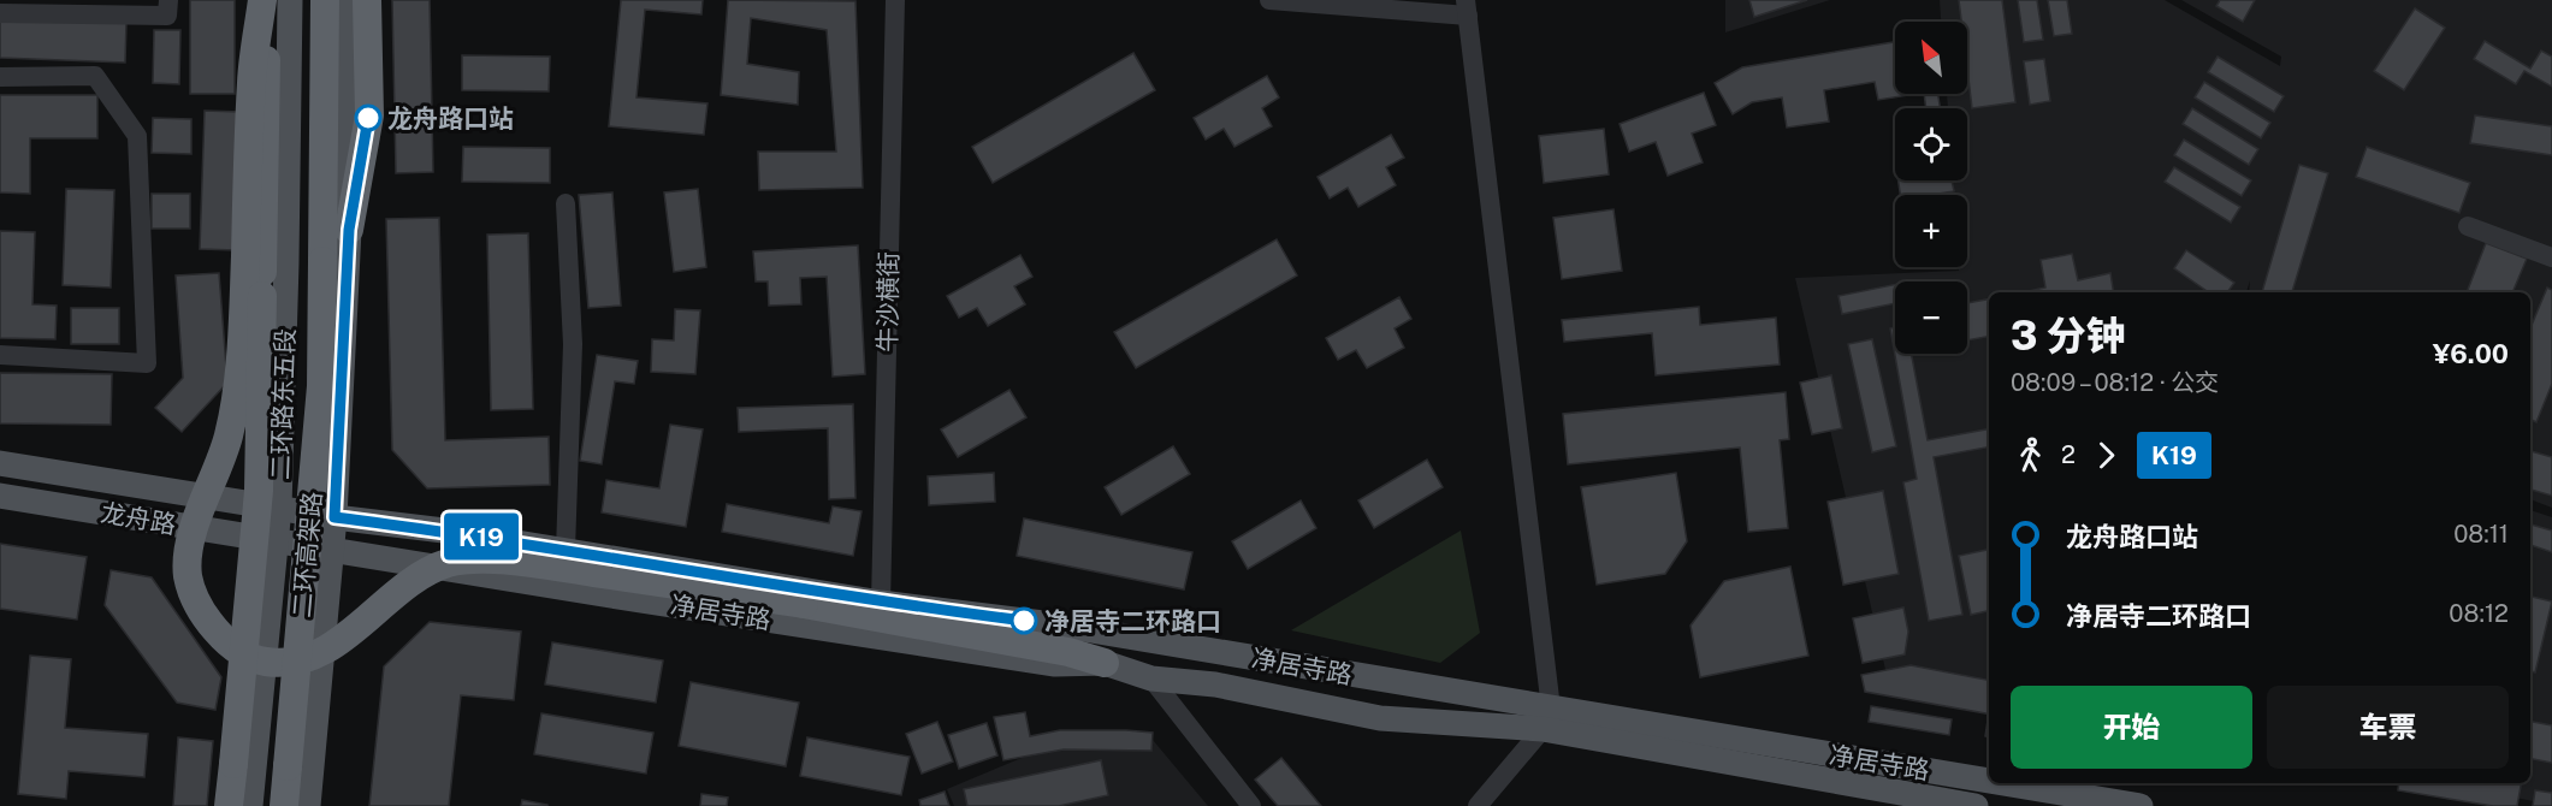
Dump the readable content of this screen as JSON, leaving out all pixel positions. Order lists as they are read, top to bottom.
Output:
{
  "streets": {
    "highway": ["二环高架路"],
    "main road": ["二环路东五段", "龙舟路", "净居寺路"],
    "street": ["牛沙横街"]
  },
  "crossings": [
    ["牛沙横街", "净居寺路"],
    ["二环路东五段", "龙舟路"],
    ["二环路东五段", "净居寺路"],
    ["龙舟路", "净居寺路"]
  ],
  "places": ["龙舟路口站", "净居寺二环路口"],
  "lines": ["bus line K19"],
  "north": "top left",
  "page": {
    "on_map": "K19",
    "map_buttons": ["+", "−"],
    "heading": ["3 分钟", "08:09 – 08:12 · 公交", "¥6.00"],
    "legs": ["2", "K19"],
    "list": [
      {
        "name": "龙舟路口站",
        "value": "08:11"
      },
      {
        "name": "净居寺二环路口",
        "value": "08:12"
      }
    ],
    "buttons": ["开始", "车票"]
  }
}
